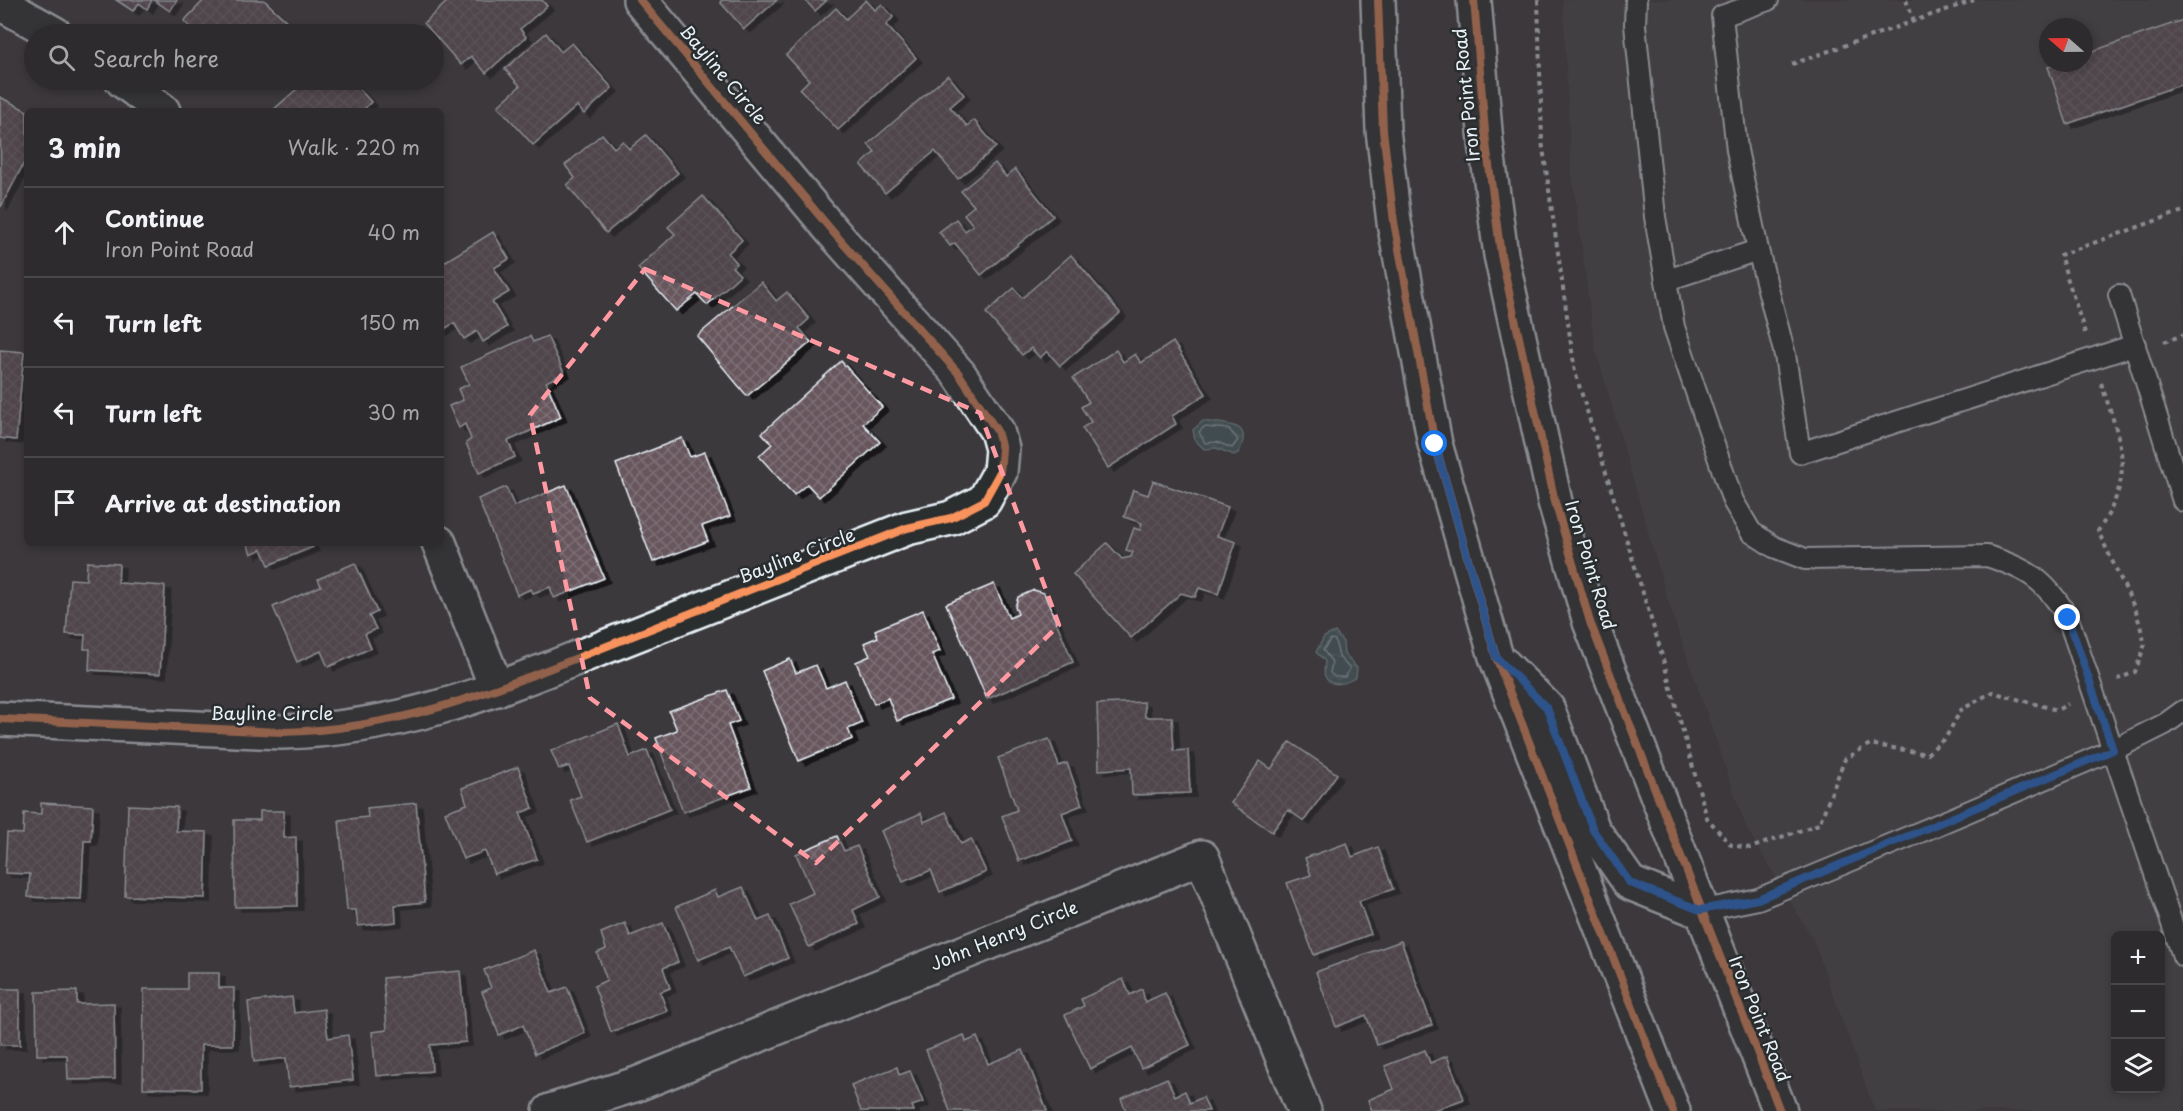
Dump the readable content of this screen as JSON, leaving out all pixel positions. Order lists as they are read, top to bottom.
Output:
{
  "streets": {
    "street": ["Bayline Circle", "Iron Point Road", "John Henry Circle"]
  },
  "north": "left",
  "page": {
    "search": "Search here",
    "heading": ["3 min", "Walk · 220 m"],
    "list": [
      ["Continue", "Iron Point Road", "40 m"],
      ["Turn left", "150 m"],
      ["Turn left", "30 m"],
      "Arrive at destination"
    ],
    "map_buttons": ["+", "−"]
  }
}
